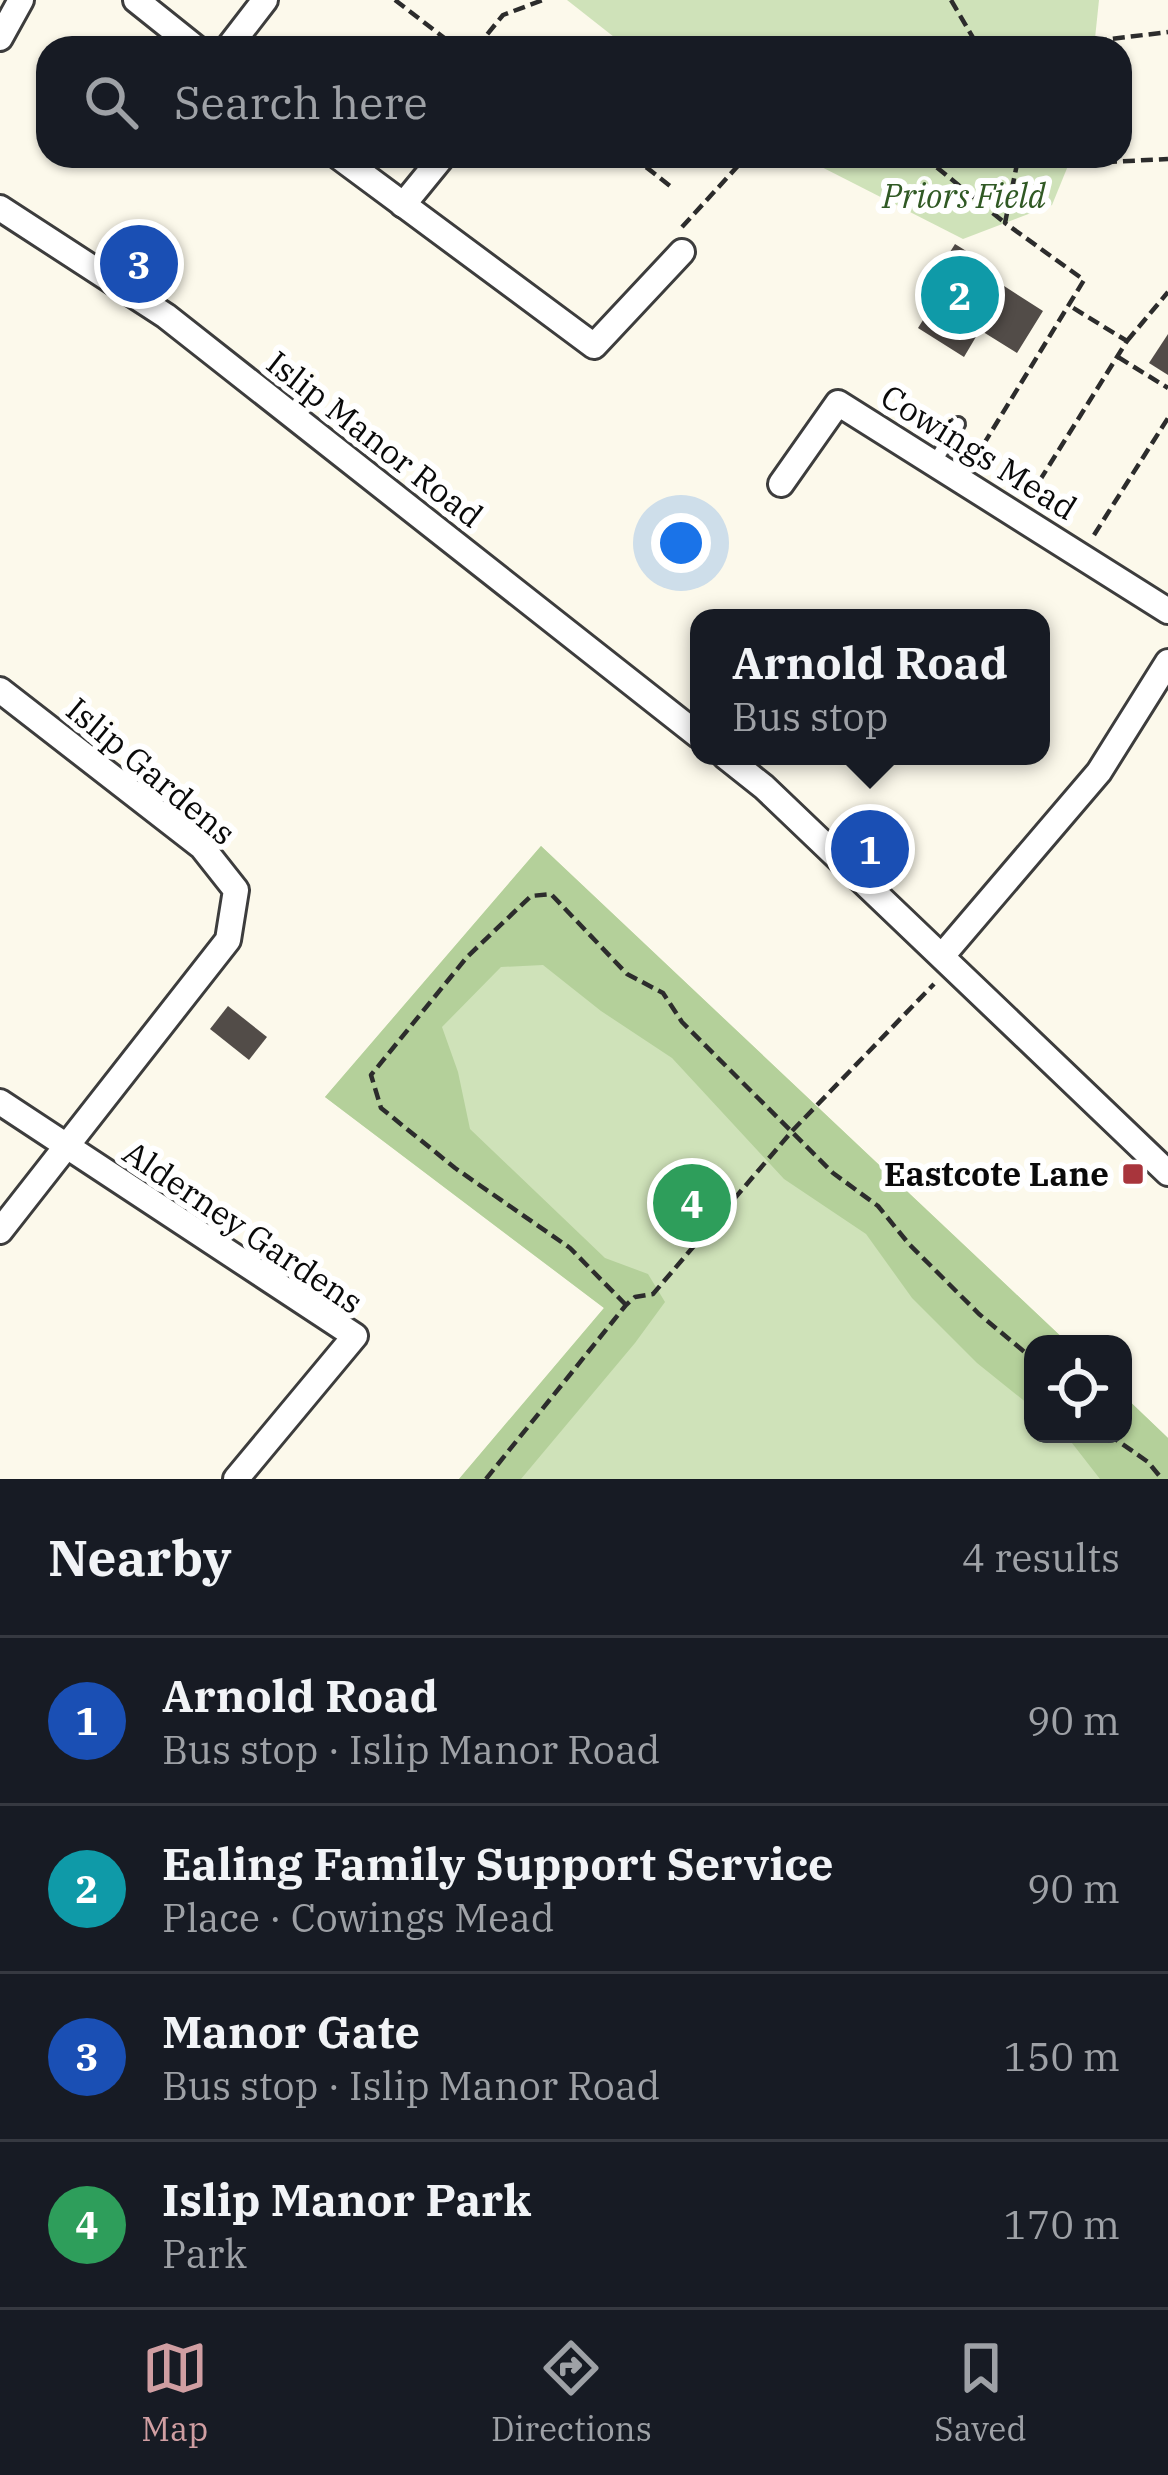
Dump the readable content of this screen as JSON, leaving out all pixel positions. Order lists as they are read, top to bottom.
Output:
{
  "streets": {
    "street": [
      "Islip Manor Road",
      "Cowings Mead",
      "Islip Gardens",
      "Alderney Gardens"
    ]
  },
  "crossings": [
    ["Islip Gardens", "Alderney Gardens"]
  ],
  "parks": ["Priors Field"],
  "places": {
    "transit": ["Eastcote Lane"]
  },
  "page": {
    "search": "Search here",
    "pins": [
      "3",
      "2",
      "1",
      "4"
    ],
    "popup": ["Arnold Road", "Bus stop"],
    "heading": ["Nearby", "4 results"],
    "list": [
      {
        "mark": "1",
        "name": "Arnold Road",
        "note": "Bus stop · Islip Manor Road",
        "value": "90 m"
      },
      {
        "mark": "2",
        "name": "Ealing Family Support Service",
        "note": "Place · Cowings Mead",
        "value": "90 m"
      },
      {
        "mark": "3",
        "name": "Manor Gate",
        "note": "Bus stop · Islip Manor Road",
        "value": "150 m"
      },
      {
        "mark": "4",
        "name": "Islip Manor Park",
        "note": "Park",
        "value": "170 m"
      }
    ],
    "nav": ["Map", "Directions", "Saved"]
  }
}
